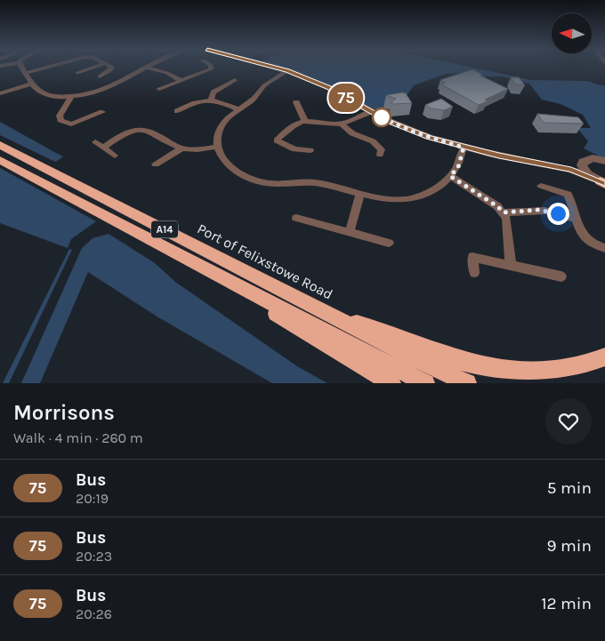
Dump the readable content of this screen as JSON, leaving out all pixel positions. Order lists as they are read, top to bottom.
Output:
{
  "streets": {
    "highway": ["A14", "Port of Felixstowe Road"]
  },
  "lines": ["bus line 75"],
  "north": "left",
  "page": {
    "on_map": "75",
    "heading": ["Morrisons", "Walk · 4 min · 260 m"],
    "list": [
      {
        "mark": "75",
        "name": "Bus",
        "note": "20:19",
        "value": "5 min"
      },
      {
        "mark": "75",
        "name": "Bus",
        "note": "20:23",
        "value": "9 min"
      },
      {
        "mark": "75",
        "name": "Bus",
        "note": "20:26",
        "value": "12 min"
      }
    ]
  }
}
